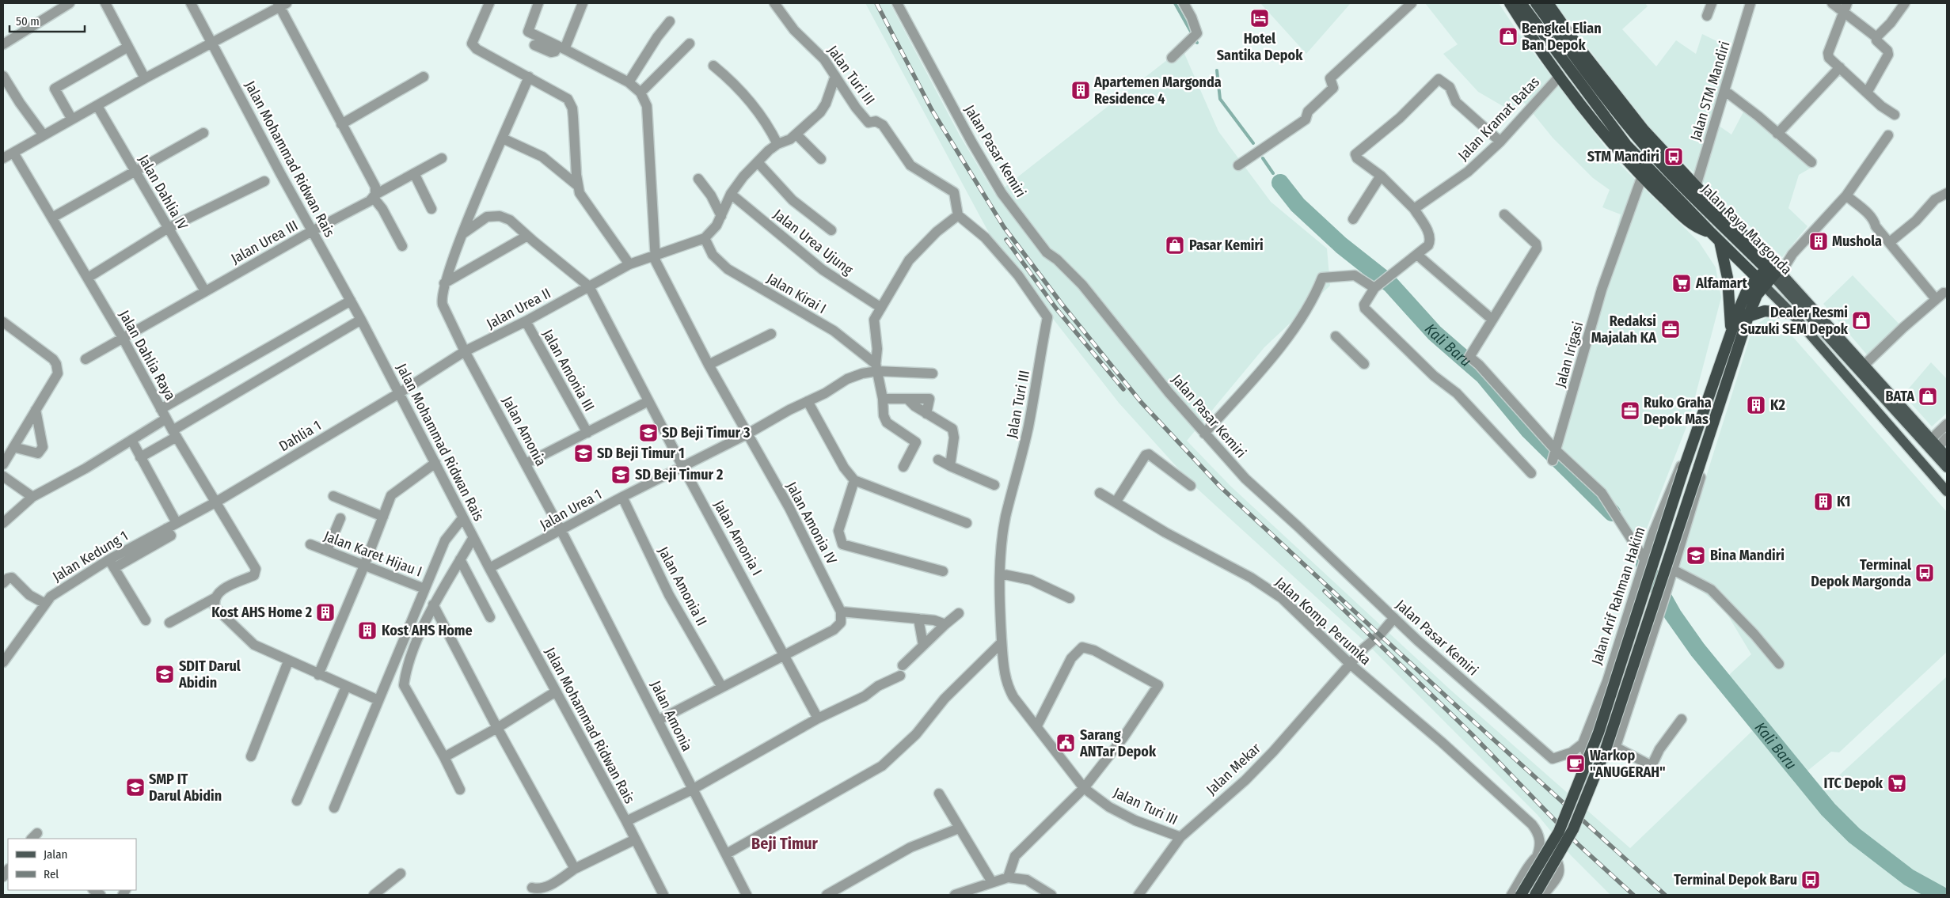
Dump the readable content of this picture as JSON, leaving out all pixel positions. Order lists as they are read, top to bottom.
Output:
{
  "streets": {
    "highway": ["Jalan Raya Margonda", "Jalan Arif Rahman Hakim"],
    "street": [
      "Jalan Turi III",
      "Jalan STM Mandiri",
      "Jalan Kramat Batas",
      "Jalan Pasar Kemiri",
      "Jalan Mohammad Ridwan Rais",
      "Jalan Dahlia IV",
      "Jalan Urea III",
      "Jalan Urea Ujung",
      "Jalan Kirai I",
      "Jalan Urea II",
      "Jalan Irigasi",
      "Jalan Dahlia Raya",
      "Jalan Amonia III",
      "Jalan Amonia",
      "Dahlia 1",
      "Jalan Urea 1",
      "Jalan Amonia IV",
      "Jalan Amonia I",
      "Jalan Karet Hijau I",
      "Jalan Kedung 1",
      "Jalan Amonia II",
      "Jalan Komp. Perumka",
      "Jalan Mekar"
    ]
  },
  "crossings": [
    ["Jalan Turi III", "Jalan Mekar"],
    ["Jalan STM Mandiri", "Jalan Raya Margonda"],
    ["Jalan Kramat Batas", "Jalan Raya Margonda"],
    ["Jalan Pasar Kemiri", "Jalan Arif Rahman Hakim"],
    ["Jalan Pasar Kemiri", "Jalan Mekar"],
    ["Jalan Mohammad Ridwan Rais", "Jalan Urea III"],
    ["Jalan Mohammad Ridwan Rais", "Jalan Urea II"],
    ["Jalan Mohammad Ridwan Rais", "Dahlia 1"],
    ["Jalan Mohammad Ridwan Rais", "Jalan Urea 1"],
    ["Jalan Dahlia IV", "Jalan Urea III"],
    ["Jalan Raya Margonda", "Jalan Irigasi"],
    ["Jalan Raya Margonda", "Jalan Arif Rahman Hakim"],
    ["Jalan Urea III", "Jalan Dahlia Raya"],
    ["Jalan Kirai I", "Jalan Urea 1"],
    ["Jalan Urea II", "Jalan Amonia III"],
    ["Jalan Urea II", "Jalan Amonia"],
    ["Jalan Urea II", "Dahlia 1"],
    ["Jalan Urea II", "Jalan Amonia IV"],
    ["Jalan Urea II", "Jalan Amonia I"],
    ["Jalan Dahlia Raya", "Dahlia 1"],
    ["Jalan Amonia", "Jalan Urea 1"],
    ["Jalan Urea 1", "Jalan Amonia IV"],
    ["Jalan Urea 1", "Jalan Amonia I"],
    ["Jalan Urea 1", "Jalan Amonia II"],
    ["Jalan Komp. Perumka", "Jalan Mekar"]
  ],
  "districts": ["Beji Timur"],
  "water": ["Kali Baru"],
  "places": {
    "hotel": ["Hotel Santika Depok"],
    "shop": [
      "Bengkel Elian Ban Depok",
      "Pasar Kemiri",
      "Dealer Resmi Suzuki SEM Depok",
      "BATA"
    ],
    "building": [
      "Apartemen Margonda Residence 4",
      "Mushola",
      "K2",
      "K1",
      "Kost AHS Home 2",
      "Kost AHS Home"
    ],
    "bus stop": ["STM Mandiri", "Terminal Depok Margonda", "Terminal Depok Baru"],
    "supermarket": ["Alfamart", "ITC Depok"],
    "office": ["Redaksi Majalah KA", "Ruko Graha Depok Mas"],
    "school or university": [
      "SD Beji Timur 3",
      "SD Beji Timur 1",
      "SD Beji Timur 2",
      "Bina Mandiri",
      "SDIT Darul Abidin",
      "SMP IT Darul Abidin"
    ],
    "public building": ["Sarang ANTar Depok"],
    "cafe": ["Warkop \"ANUGERAH\""]
  },
  "legend": ["Jalan", "Rel"],
  "scale_bar": "50 m"
}
